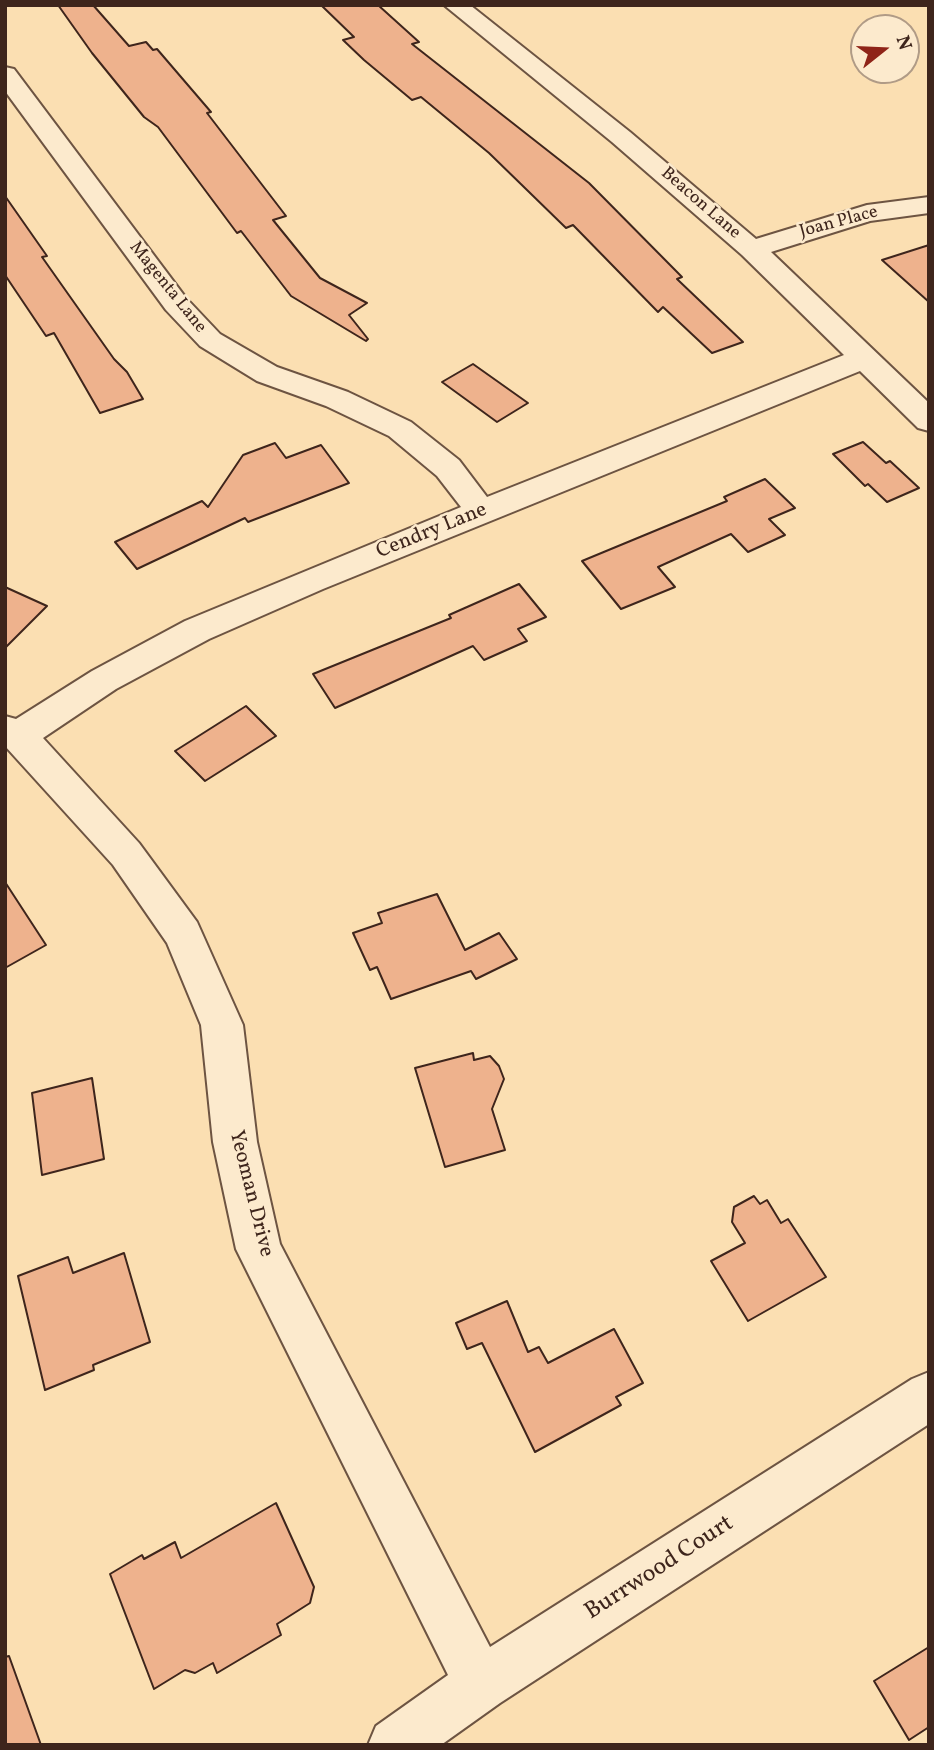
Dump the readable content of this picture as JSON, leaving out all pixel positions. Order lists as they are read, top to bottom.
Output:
{
  "streets": {
    "street": [
      "Beacon Lane",
      "Joan Place",
      "Magenta Lane",
      "Cendry Lane",
      "Yeoman Drive",
      "Burrwood Court"
    ]
  },
  "crossings": [
    ["Beacon Lane", "Joan Place"],
    ["Beacon Lane", "Cendry Lane"],
    ["Magenta Lane", "Cendry Lane"],
    ["Cendry Lane", "Yeoman Drive"],
    ["Yeoman Drive", "Burrwood Court"]
  ],
  "north": "right"
}
